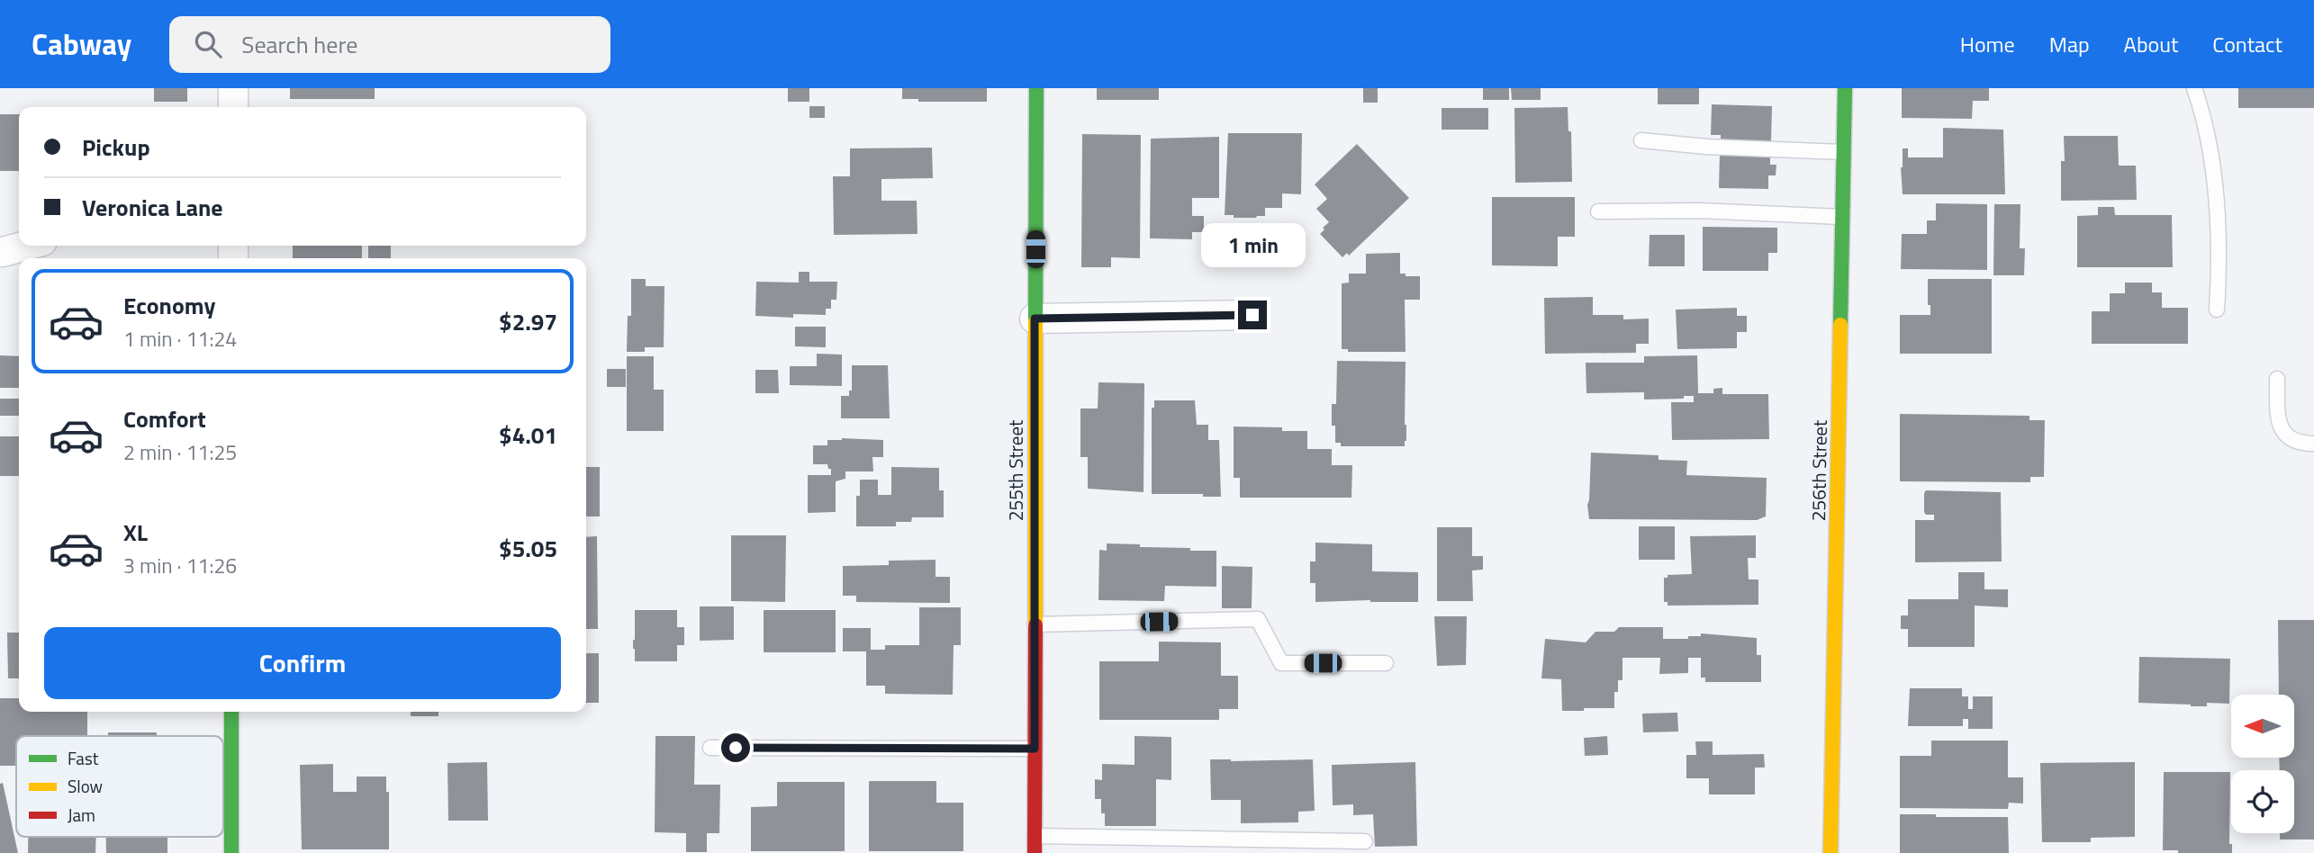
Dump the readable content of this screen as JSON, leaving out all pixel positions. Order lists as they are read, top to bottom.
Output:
{
  "streets": {
    "street": ["255th Street", "256th Street"]
  },
  "legend": ["Fast", "Slow", "Jam"],
  "north": "left",
  "page": {
    "header": "Cabway",
    "search": "Search here",
    "nav": [
      "Home",
      "Map",
      "About",
      "Contact"
    ],
    "banner": ["Pickup", "Veronica Lane"],
    "bubble": "1 min",
    "list": [
      {
        "name": "Economy",
        "note": "1 min · 11:24",
        "value": "$2.97"
      },
      {
        "name": "Comfort",
        "note": "2 min · 11:25",
        "value": "$4.01"
      },
      {
        "name": "XL",
        "note": "3 min · 11:26",
        "value": "$5.05"
      }
    ],
    "buttons": "Confirm"
  }
}
